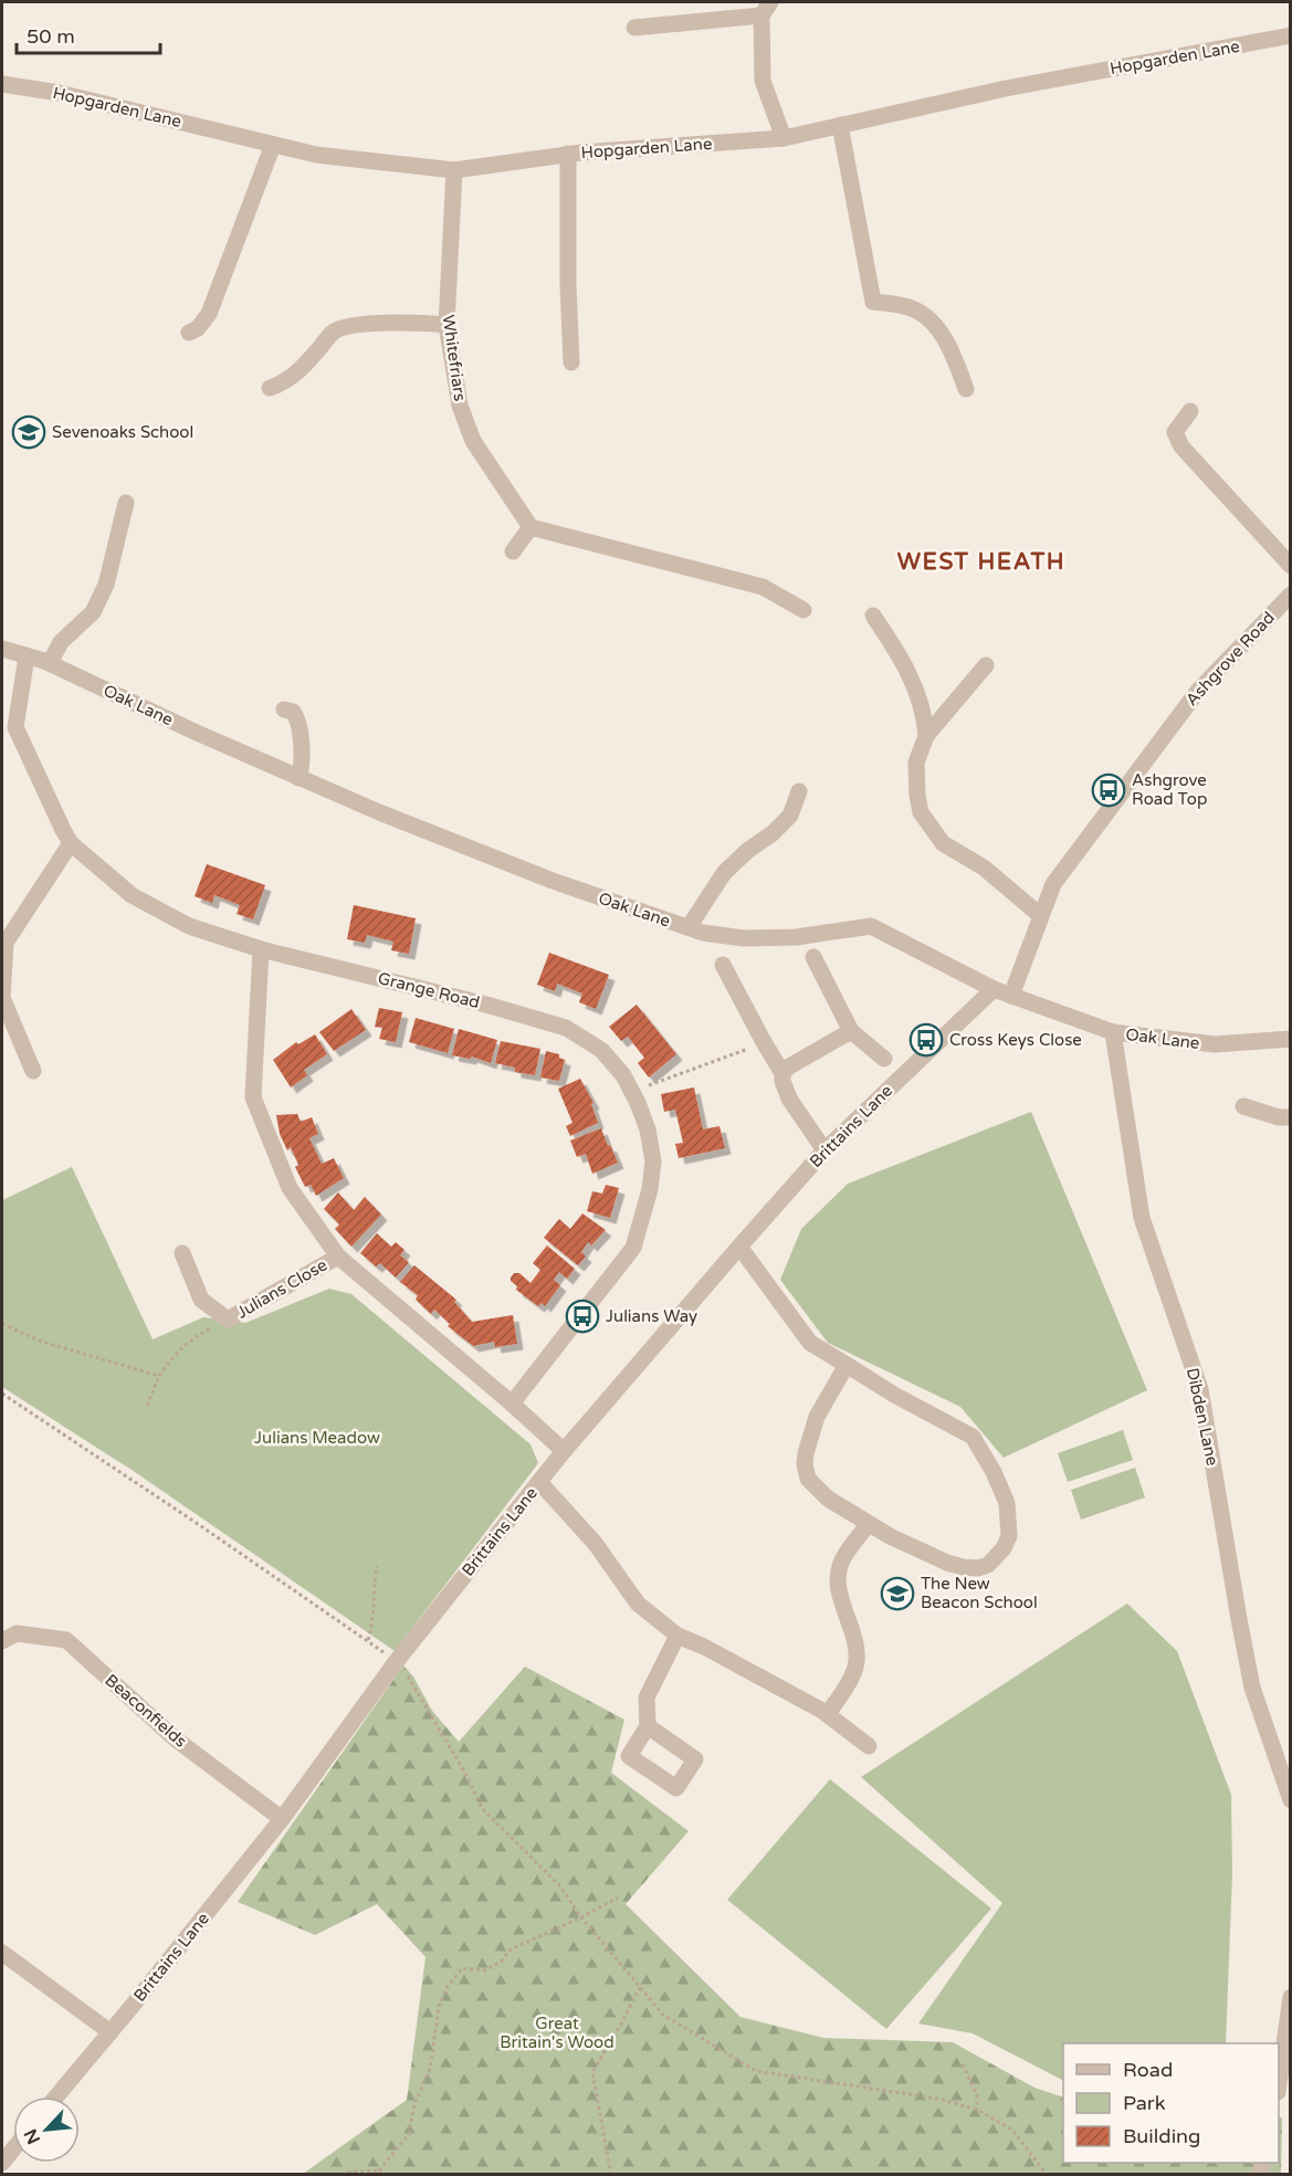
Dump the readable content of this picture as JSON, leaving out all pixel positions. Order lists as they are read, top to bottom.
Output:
{
  "streets": {
    "street": [
      "Hopgarden Lane",
      "Whitefriars",
      "Ashgrove Road",
      "Oak Lane",
      "Grange Road",
      "Brittains Lane",
      "Julians Close",
      "Dibden Lane",
      "Beaconfields"
    ]
  },
  "crossings": [
    ["Hopgarden Lane", "Whitefriars"],
    ["Ashgrove Road", "Oak Lane"],
    ["Oak Lane", "Grange Road"],
    ["Oak Lane", "Brittains Lane"],
    ["Oak Lane", "Dibden Lane"],
    ["Brittains Lane", "Beaconfields"]
  ],
  "districts": ["WEST HEATH"],
  "parks": ["Julians Meadow", "Great Britain's Wood"],
  "places": {
    "school or university": ["Sevenoaks School", "The New Beacon School"],
    "bus stop": ["Ashgrove Road Top", "Cross Keys Close", "Julians Way"]
  },
  "legend": ["Road", "Park", "Building"],
  "scale_bar": "50 m",
  "north": "bottom left"
}
